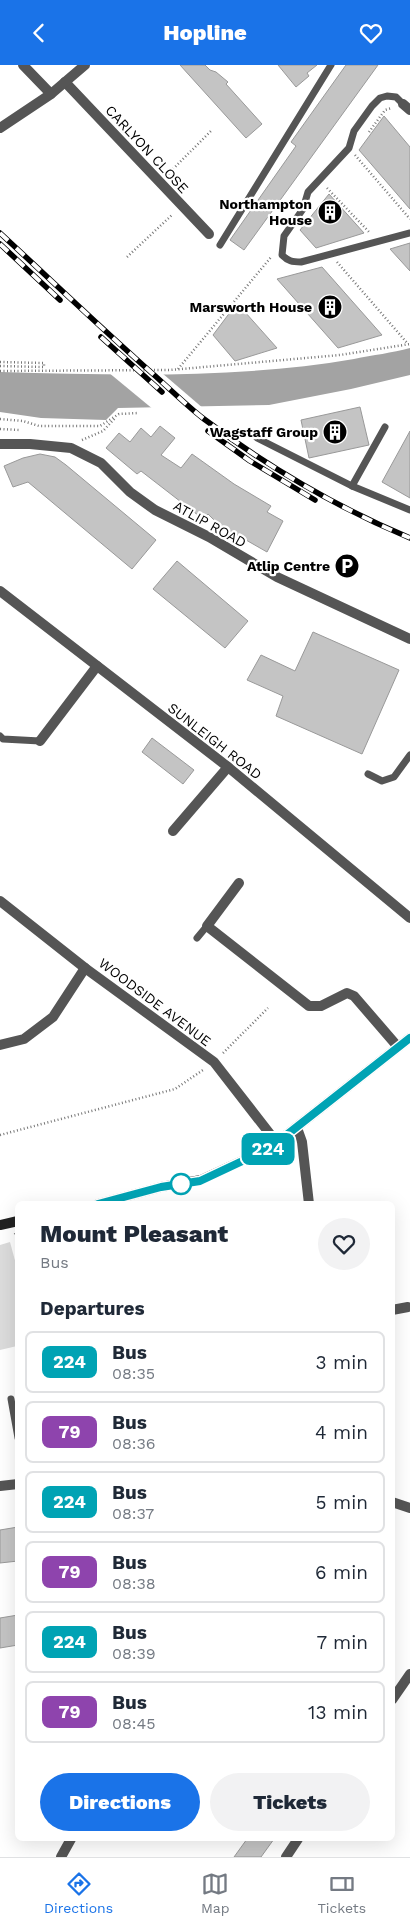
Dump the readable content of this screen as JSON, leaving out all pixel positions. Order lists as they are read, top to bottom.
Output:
{
  "streets": {
    "street": [
      "CARLYON CLOSE",
      "ATLIP ROAD",
      "SUNLEIGH ROAD",
      "WOODSIDE AVENUE"
    ]
  },
  "places": {
    "building": ["Northampton House", "Marsworth House", "Wagstaff Group"],
    "parking": ["Atlip Centre"]
  },
  "lines": ["bus line 224"],
  "page": {
    "header": "Hopline",
    "on_map": "224",
    "heading": [
      ["Mount Pleasant", "Bus"],
      "Departures"
    ],
    "list": [
      {
        "mark": "224",
        "name": "Bus",
        "note": "08:35",
        "value": "3 min"
      },
      {
        "mark": "79",
        "name": "Bus",
        "note": "08:36",
        "value": "4 min"
      },
      {
        "mark": "224",
        "name": "Bus",
        "note": "08:37",
        "value": "5 min"
      },
      {
        "mark": "79",
        "name": "Bus",
        "note": "08:38",
        "value": "6 min"
      },
      {
        "mark": "224",
        "name": "Bus",
        "note": "08:39",
        "value": "7 min"
      },
      {
        "mark": "79",
        "name": "Bus",
        "note": "08:45",
        "value": "13 min"
      }
    ],
    "buttons": ["Directions", "Tickets"],
    "tabs": ["Directions", "Map", "Tickets"]
  }
}
